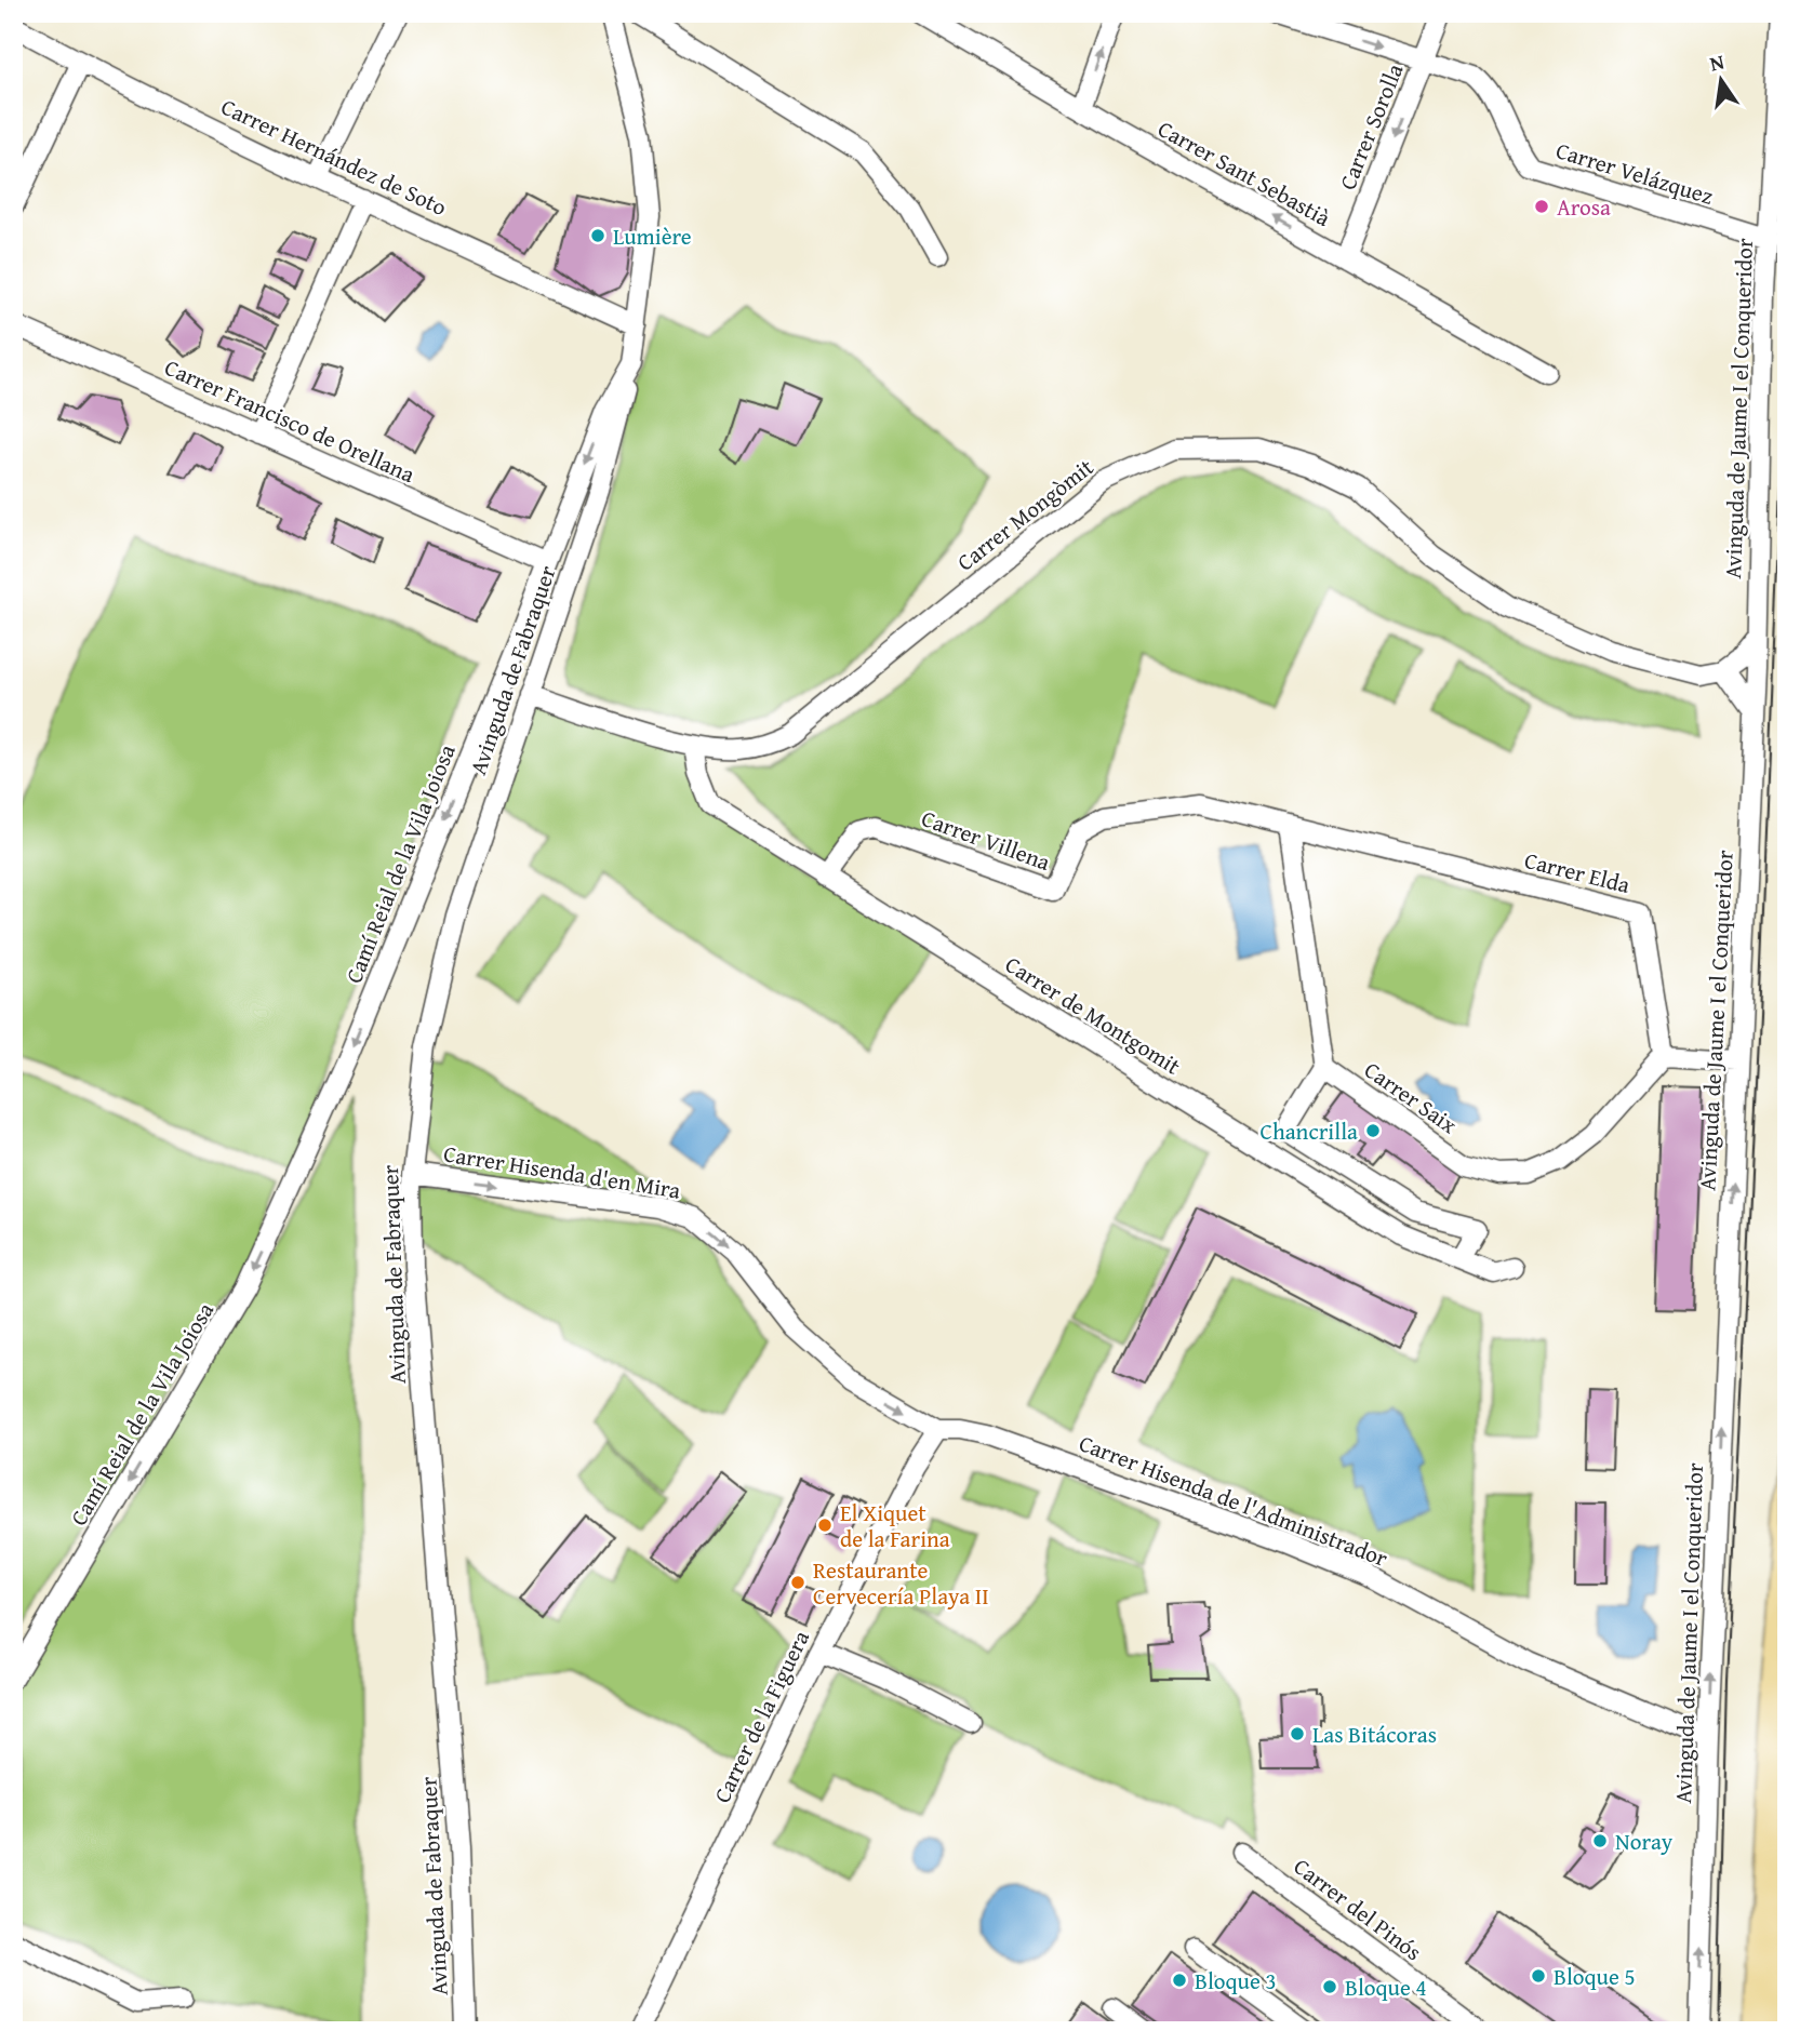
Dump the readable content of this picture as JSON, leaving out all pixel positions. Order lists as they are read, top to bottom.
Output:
{
  "streets": {
    "street": [
      "Carrer Sorolla",
      "Carrer Hernández de Soto",
      "Carrer Sant Sebastià",
      "Carrer Velázquez",
      "Avinguda de Jaume I el Conqueridor",
      "Carrer Francisco de Orellana",
      "Carrer Mongòmit",
      "Avinguda de Fabraquer",
      "Carrer Villena",
      "Camí Reial de la Vila Joiosa",
      "Carrer Elda",
      "Carrer de Montgomit",
      "Carrer Saix",
      "Carrer Hisenda d'en Mira",
      "Carrer Hisenda de l'Administrador",
      "Carrer de la Figuera",
      "Carrer del Pinós"
    ]
  },
  "crossings": [
    ["Carrer Sorolla", "Carrer Sant Sebastià"],
    ["Carrer Sorolla", "Carrer Velázquez"],
    ["Carrer Hernández de Soto", "Camí Reial de la Vila Joiosa"],
    ["Carrer Velázquez", "Avinguda de Jaume I el Conqueridor"],
    ["Avinguda de Jaume I el Conqueridor", "Carrer Hisenda de l'Administrador"],
    ["Carrer Francisco de Orellana", "Camí Reial de la Vila Joiosa"],
    ["Carrer Mongòmit", "Avinguda de Fabraquer"],
    ["Carrer Mongòmit", "Carrer de Montgomit"],
    ["Avinguda de Fabraquer", "Camí Reial de la Vila Joiosa"],
    ["Avinguda de Fabraquer", "Carrer Hisenda d'en Mira"],
    ["Carrer Villena", "Carrer Elda"],
    ["Carrer Villena", "Carrer de Montgomit"],
    ["Carrer Elda", "Carrer Saix"],
    ["Carrer Hisenda d'en Mira", "Carrer Hisenda de l'Administrador"],
    ["Carrer Hisenda d'en Mira", "Carrer de la Figuera"],
    ["Carrer Hisenda de l'Administrador", "Carrer de la Figuera"]
  ],
  "one_way": [
    "Carrer Sorolla",
    "Carrer Sant Sebastià",
    "Avinguda de Jaume I el Conqueridor",
    "Camí Reial de la Vila Joiosa",
    "Carrer Hisenda d'en Mira"
  ],
  "places": [
    "Arosa",
    "Lumière",
    "Chancrilla",
    "El Xiquet de la Farina",
    "Restaurante Cervecería Playa II",
    "Las Bitácoras",
    "Noray",
    "Bloque 5",
    "Bloque 3",
    "Bloque 4"
  ],
  "north": "top"
}
